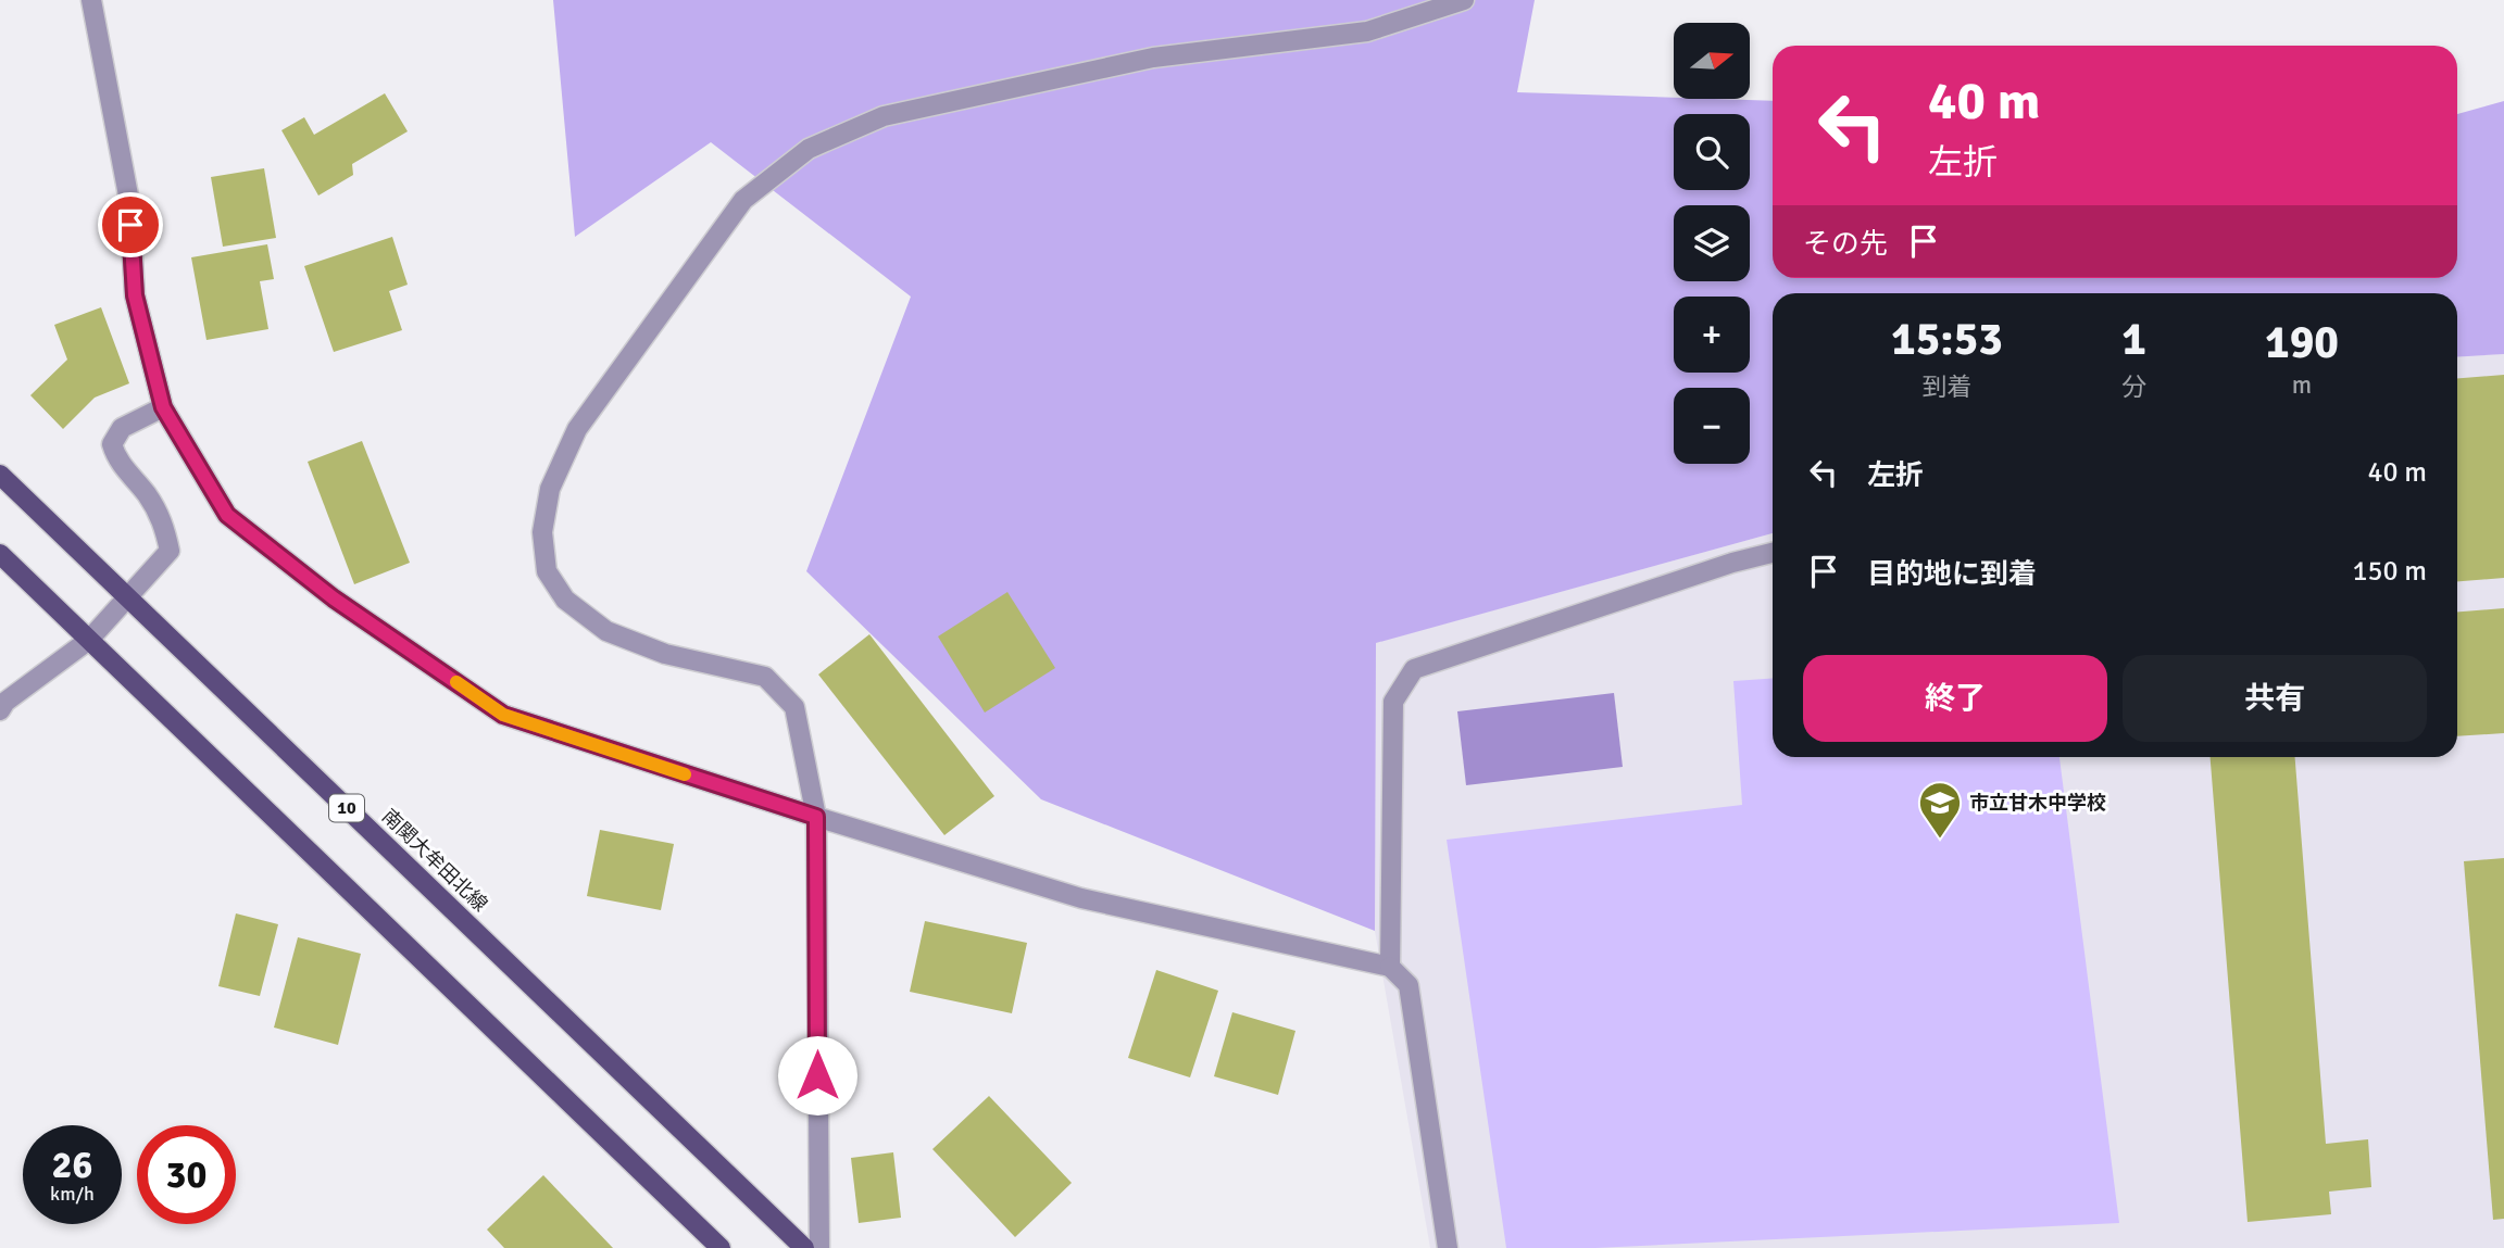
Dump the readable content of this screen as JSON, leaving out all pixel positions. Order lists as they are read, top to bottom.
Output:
{
  "streets": {
    "main road": ["10", "南関大牟田北線"]
  },
  "places": {
    "school or university": ["市立甘木中学校"]
  },
  "north": "right",
  "page": {
    "map_buttons": ["+", "−"],
    "turn": ["40 m", "左折"],
    "then": "その先",
    "eta": [
      "15:53",
      "到着",
      "1",
      "分",
      "190",
      "m"
    ],
    "list": [
      {
        "name": "左折",
        "value": "40 m"
      },
      {
        "name": "目的地に到着",
        "value": "150 m"
      }
    ],
    "buttons": ["終了", "共有"],
    "speed": "26 km/h",
    "limit": "30"
  }
}
